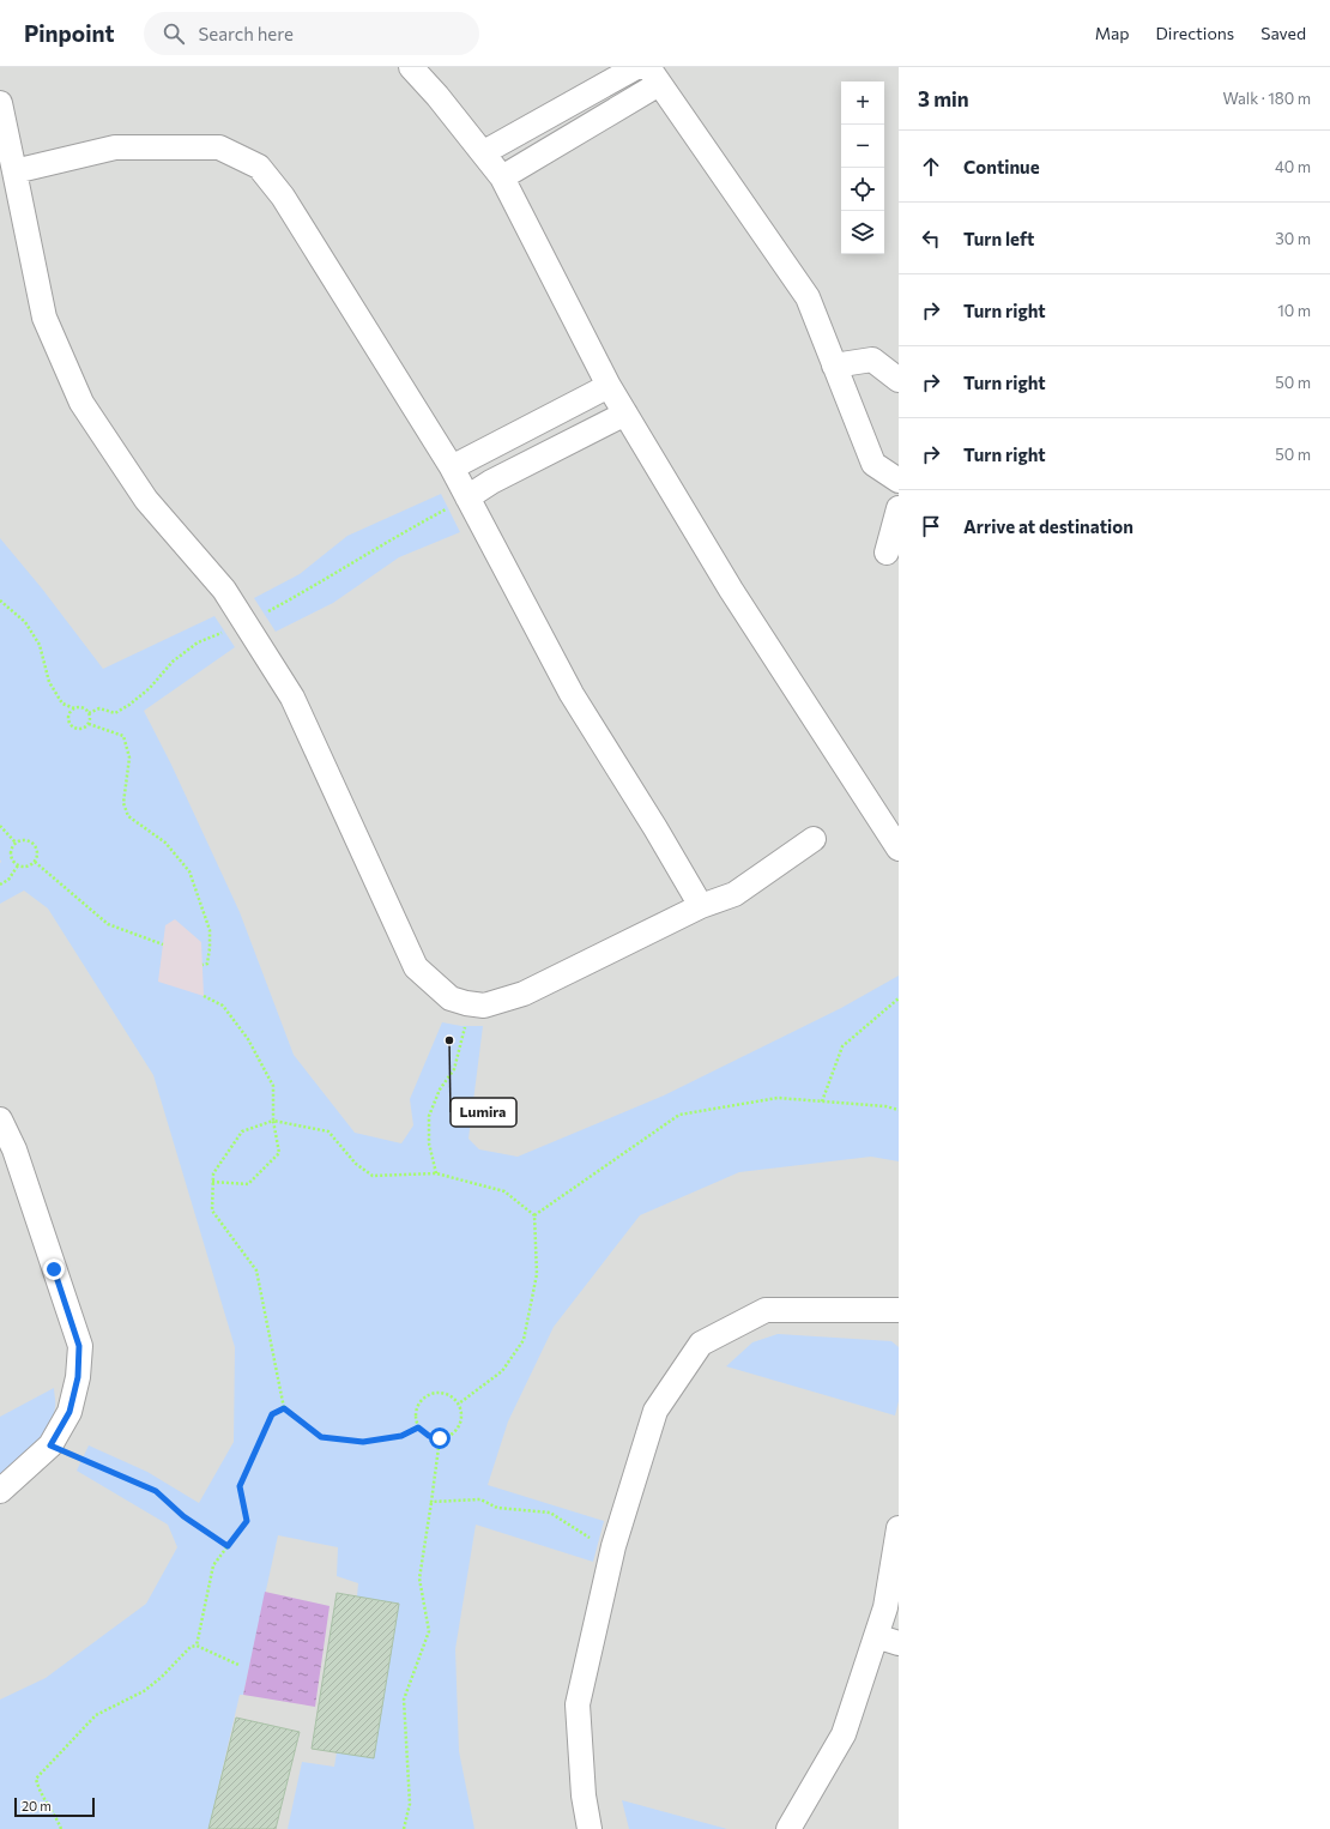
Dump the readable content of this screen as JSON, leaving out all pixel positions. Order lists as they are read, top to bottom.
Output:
{
  "places": ["Lumira"],
  "scale_bar": "20 m",
  "page": {
    "header": "Pinpoint",
    "search": "Search here",
    "nav": ["Map", "Directions", "Saved"],
    "heading": ["3 min", "Walk · 180 m"],
    "map_buttons": ["+", "−"],
    "list": [
      ["Continue", "40 m"],
      ["Turn left", "30 m"],
      ["Turn right", "10 m"],
      ["Turn right", "50 m"],
      ["Turn right", "50 m"],
      "Arrive at destination"
    ],
    "scale": "20 m"
  }
}
